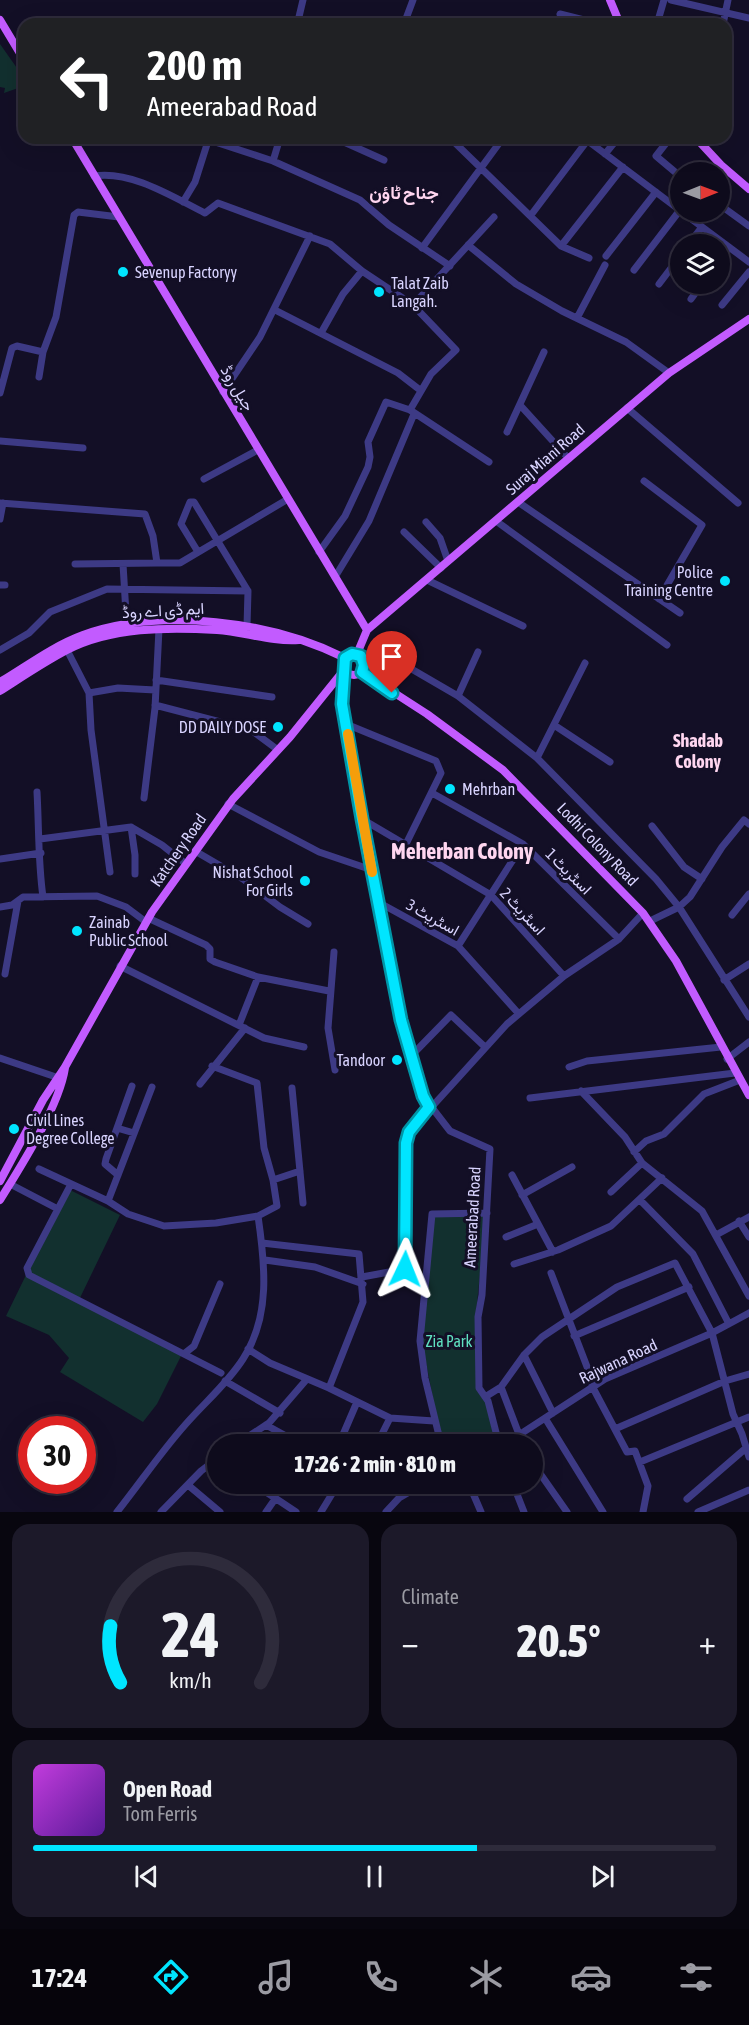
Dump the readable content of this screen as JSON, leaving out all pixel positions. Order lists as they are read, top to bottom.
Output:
{
  "streets": {
    "main road": [
      "جیل روڈ",
      "Suraj Miani Road",
      "ایم ڈی اے روڈ",
      "Lodhi Colony Road",
      "Katchery Road"
    ],
    "street": [
      "اسٹریٹ 1",
      "اسٹریٹ 2",
      "اسٹریٹ 3",
      "Ameerabad Road",
      "Rajwana Road"
    ]
  },
  "crossings": [
    ["جیل روڈ", "Suraj Miani Road"],
    ["ایم ڈی اے روڈ", "Lodhi Colony Road"],
    ["ایم ڈی اے روڈ", "Katchery Road"],
    ["ایم ڈی اے روڈ", "Ameerabad Road"],
    ["Lodhi Colony Road", "Katchery Road"],
    ["Lodhi Colony Road", "Ameerabad Road"],
    ["Katchery Road", "Ameerabad Road"],
    ["اسٹریٹ 2", "Ameerabad Road"],
    ["اسٹریٹ 3", "Ameerabad Road"]
  ],
  "districts": ["جناح ٹاؤن", "Shadab Colony", "Meherban Colony"],
  "parks": ["Zia Park"],
  "places": [
    "Sevenup Factoryy",
    "Talat Zaib Langah.",
    "Police Training Centre",
    "DD DAILY DOSE",
    "Mehrban",
    "Nishat School For Girls",
    "Zainab Public School",
    "Tandoor",
    "Civil Lines Degree College"
  ],
  "north": "right",
  "page": {
    "turn": ["200 m", "Ameerabad Road"],
    "limit": "30",
    "trip": "17:26 · 2 min · 810 m",
    "tile": "Climate",
    "heat": ["−", "20.5°", "+"],
    "song": ["Open Road", "Tom Ferris"],
    "tabs": "17:24",
    "gauge": ["24", "km/h"]
  }
}
